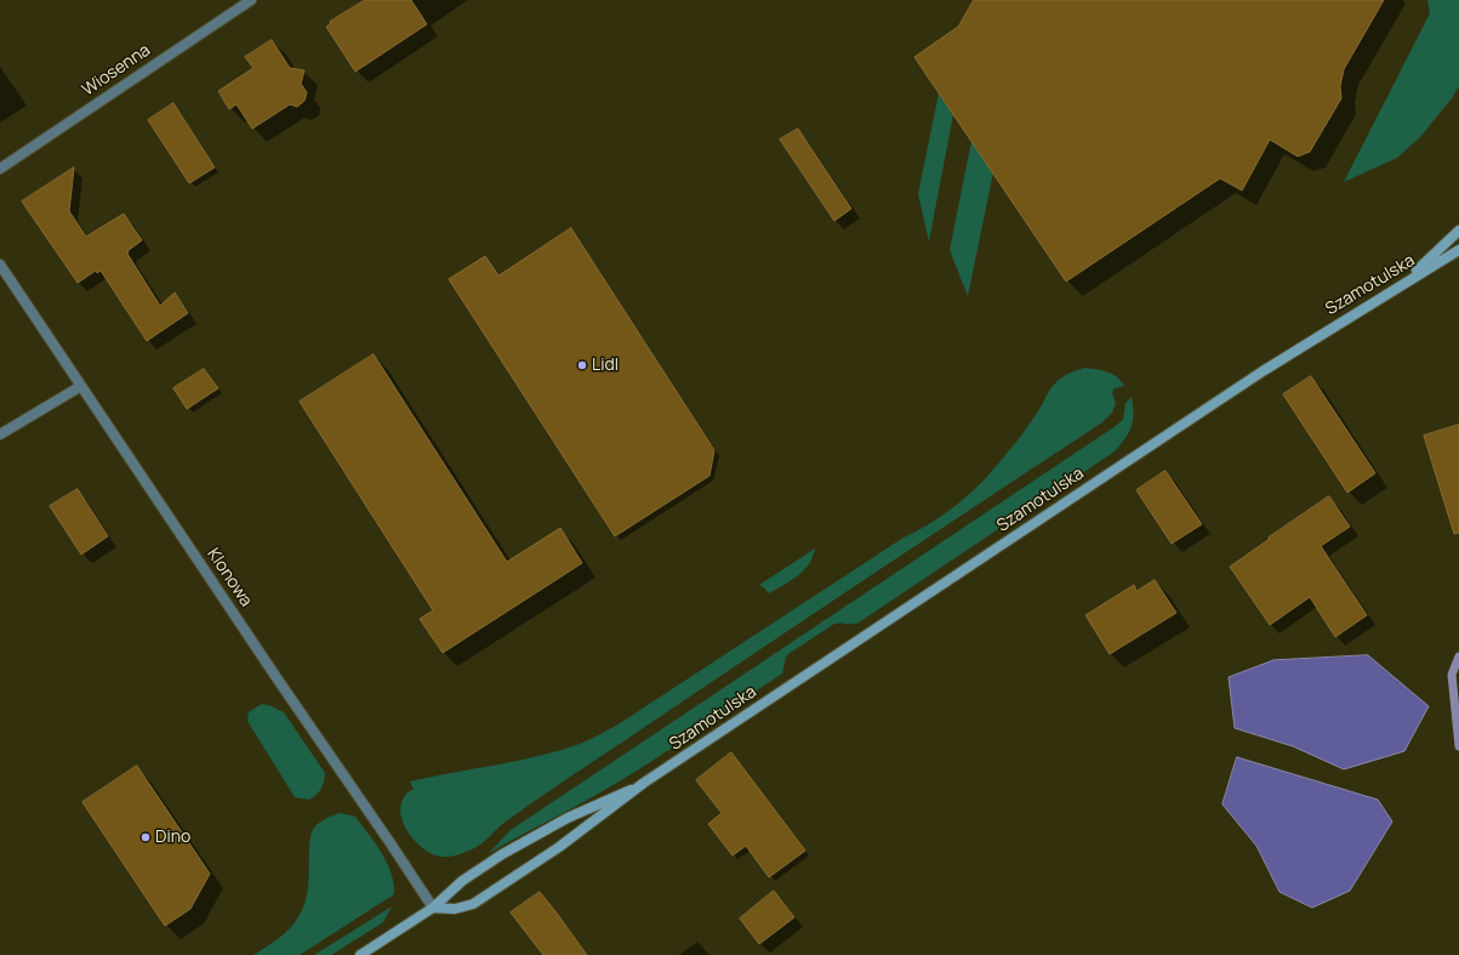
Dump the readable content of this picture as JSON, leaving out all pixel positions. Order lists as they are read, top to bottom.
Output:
{
  "streets": {
    "street": ["Wiosenna", "Szamotulska", "Klonowa"]
  },
  "crossings": [
    ["Szamotulska", "Klonowa"]
  ],
  "places": ["Lidl", "Dino"]
}
